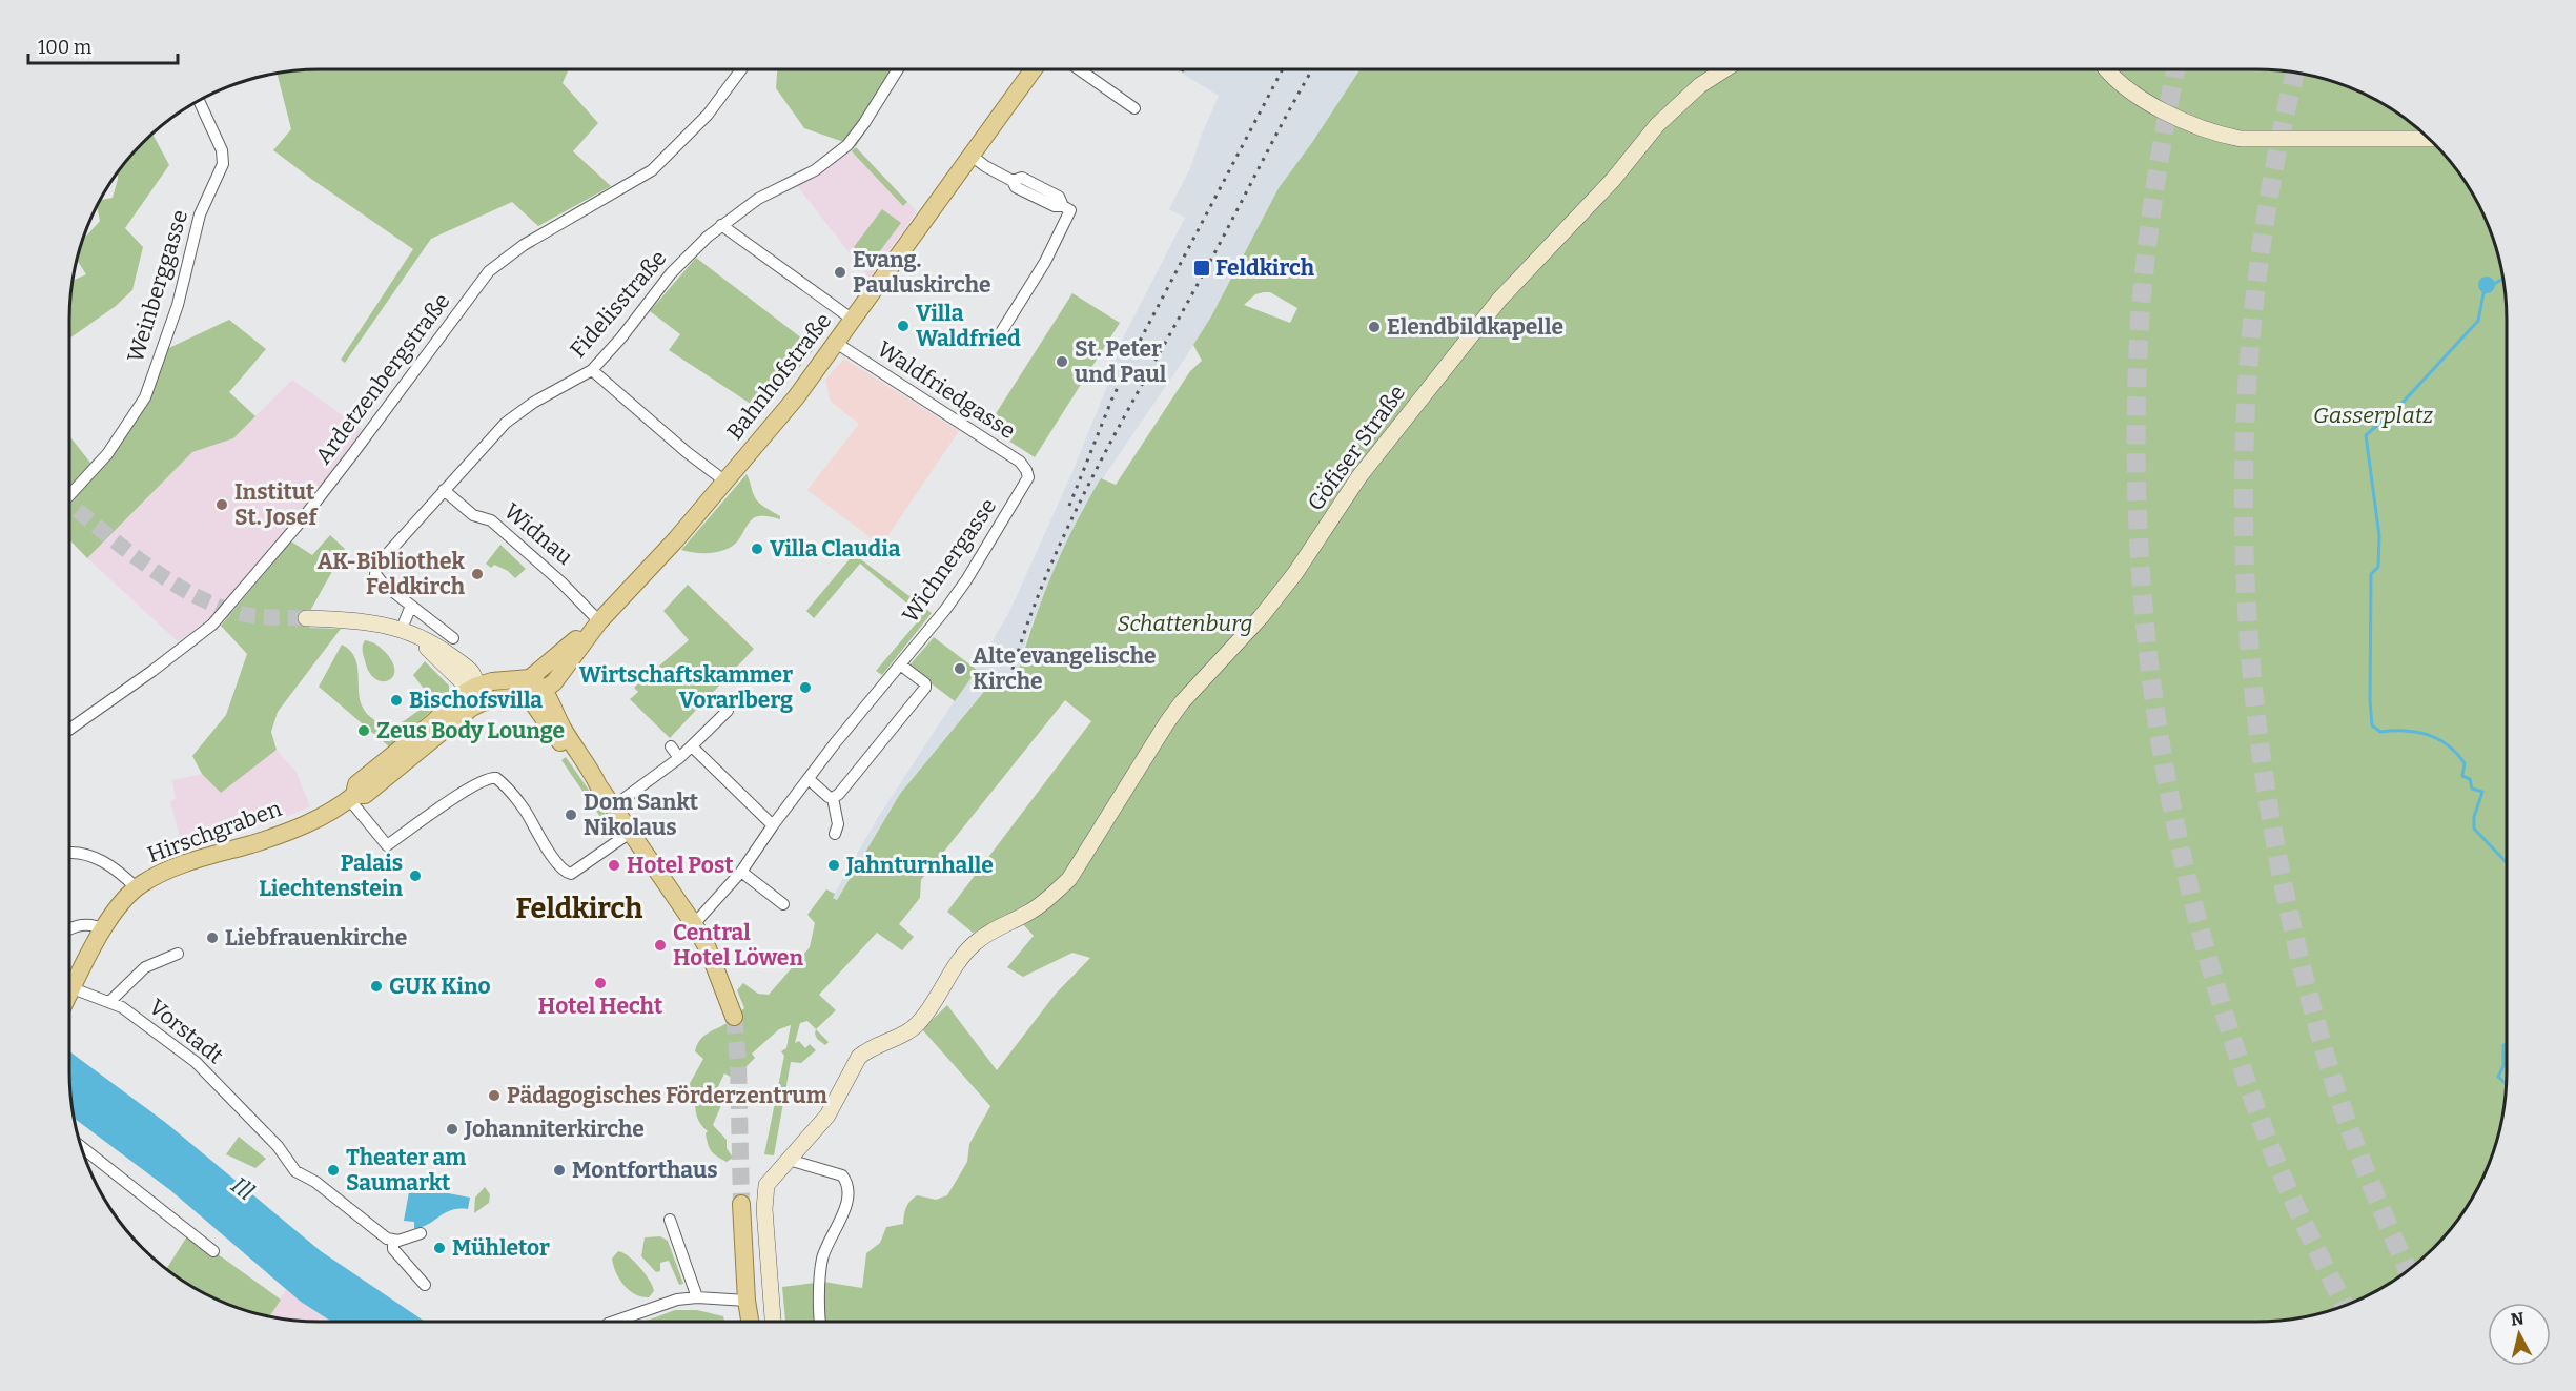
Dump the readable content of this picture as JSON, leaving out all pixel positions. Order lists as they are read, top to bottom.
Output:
{
  "streets": {
    "main road": ["Bahnhofstraße", "Göfiser Straße", "Hirschgraben"],
    "street": [
      "Weinberggasse",
      "Fidelisstraße",
      "Ardetzenbergstraße",
      "Waldfriedgasse",
      "Widnau",
      "Wichnergasse",
      "Vorstadt"
    ]
  },
  "crossings": [
    ["Fidelisstraße", "Widnau"],
    ["Bahnhofstraße", "Waldfriedgasse"],
    ["Bahnhofstraße", "Widnau"],
    ["Bahnhofstraße", "Hirschgraben"],
    ["Waldfriedgasse", "Wichnergasse"],
    ["Hirschgraben", "Vorstadt"]
  ],
  "districts": ["Feldkirch"],
  "water": ["Ill"],
  "parks": ["Gasserplatz", "Schattenburg"],
  "places": {
    "transit": ["Feldkirch"],
    "other": [
      "Evang. Pauluskirche",
      "Villa Waldfried",
      "Elendbildkapelle",
      "St. Peter und Paul",
      "Institut St. Josef",
      "Villa Claudia",
      "AK-Bibliothek Feldkirch",
      "Alte evangelische Kirche",
      "Wirtschaftskammer Vorarlberg",
      "Bischofsvilla",
      "Zeus Body Lounge",
      "Dom Sankt Nikolaus",
      "Hotel Post",
      "Jahnturnhalle",
      "Palais Liechtenstein",
      "Liebfrauenkirche",
      "Central Hotel Löwen",
      "Hotel Hecht",
      "GUK Kino",
      "Pädagogisches Förderzentrum",
      "Johanniterkirche",
      "Theater am Saumarkt",
      "Montforthaus",
      "Mühletor"
    ]
  },
  "scale_bar": "100 m",
  "north": "top"
}
